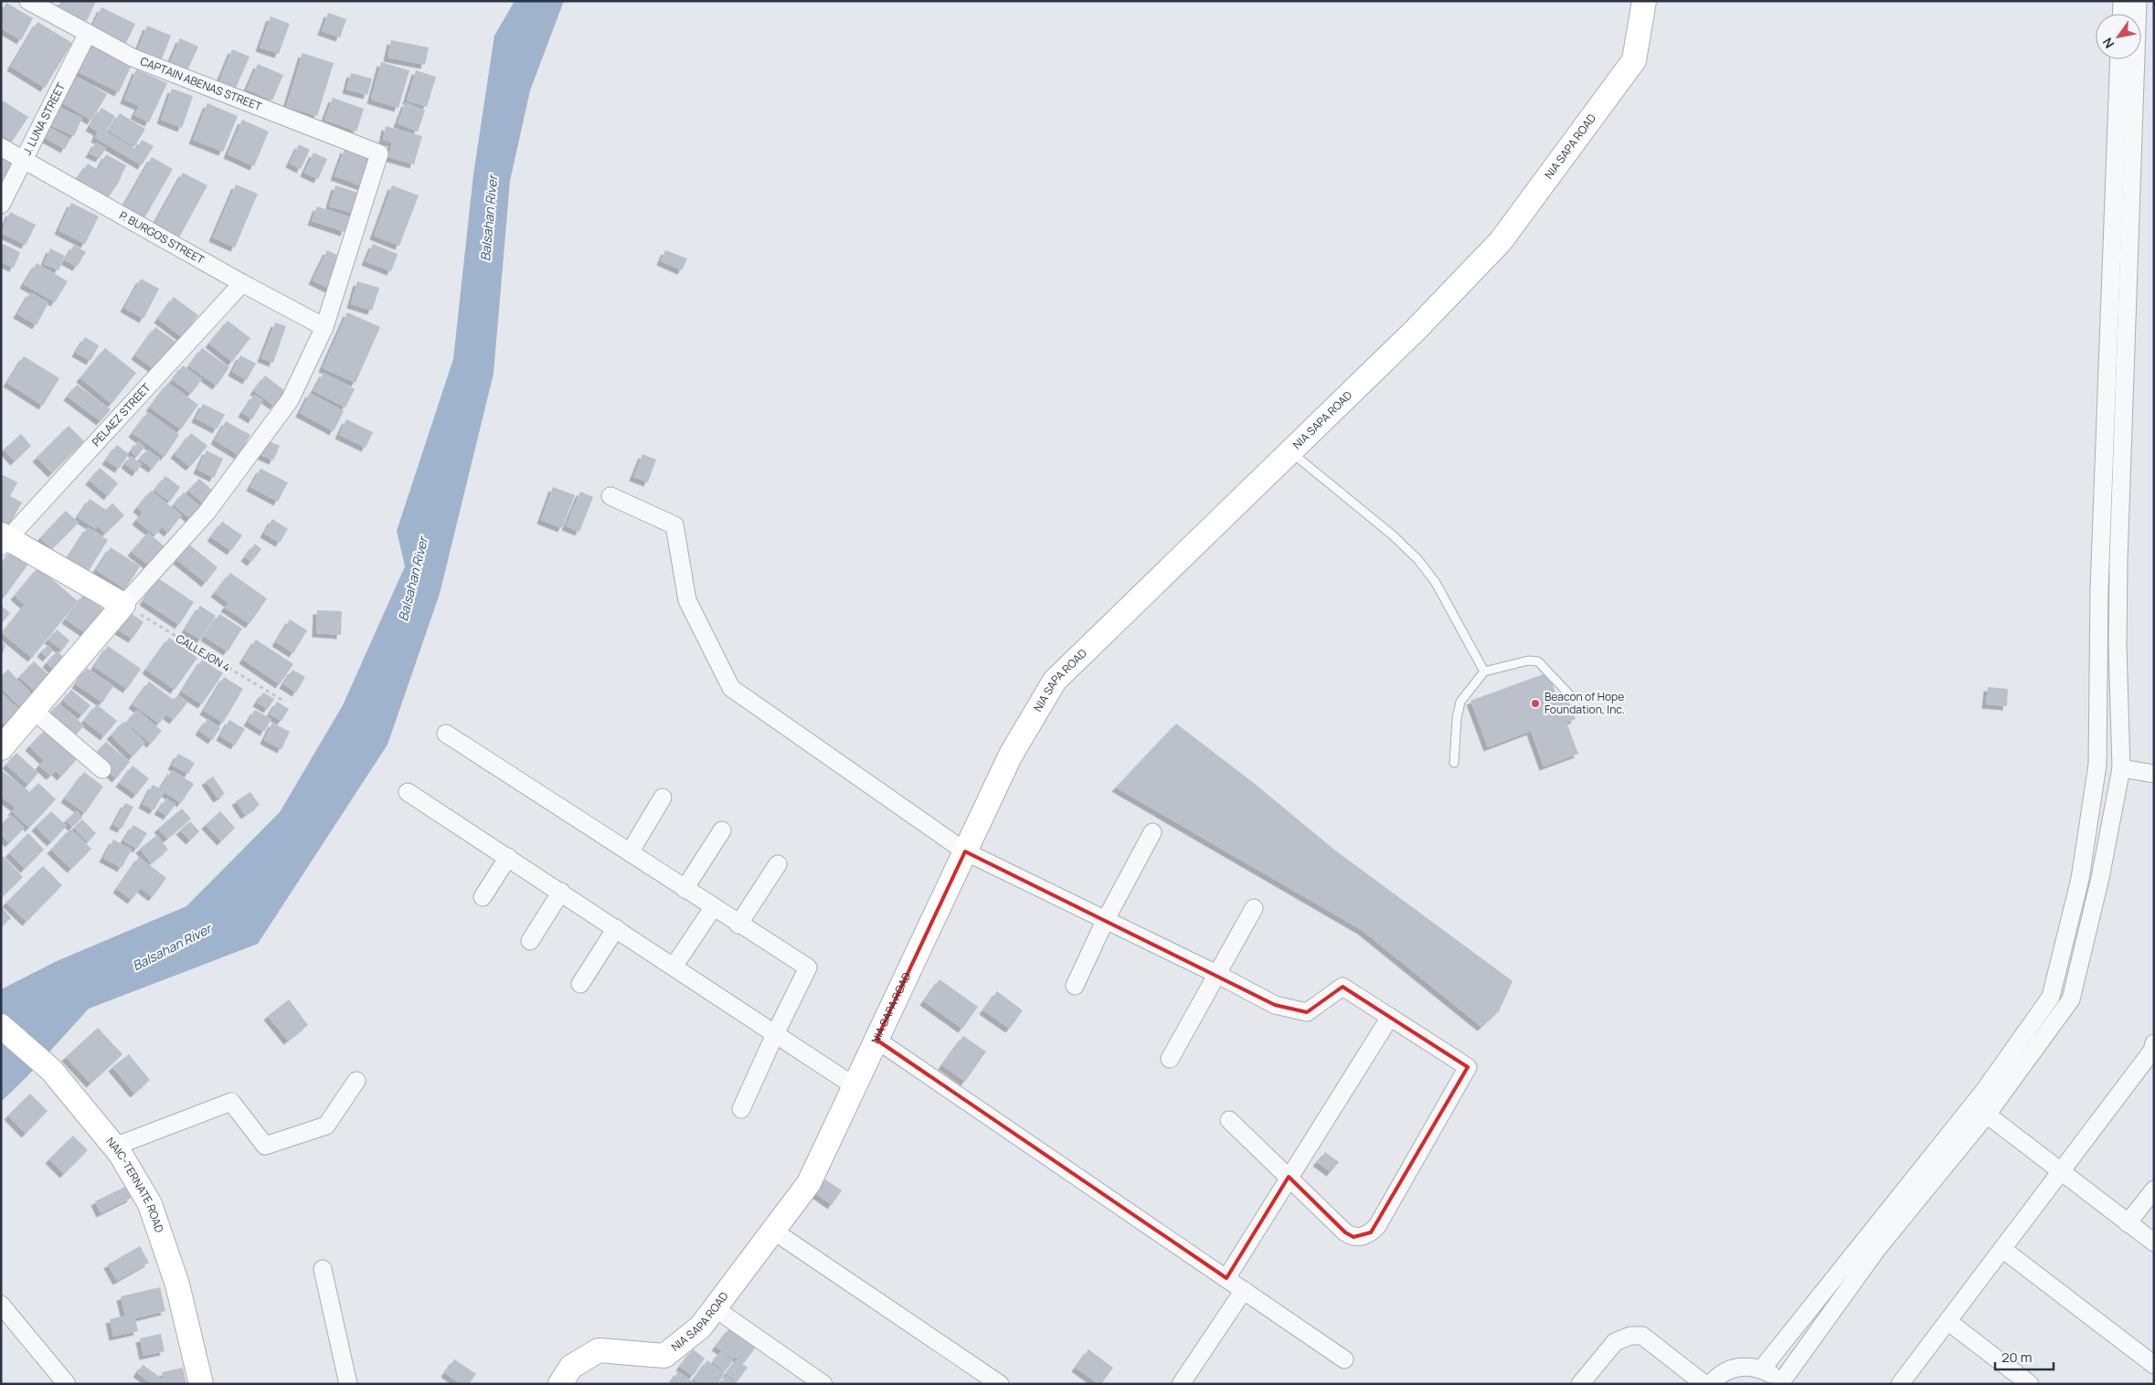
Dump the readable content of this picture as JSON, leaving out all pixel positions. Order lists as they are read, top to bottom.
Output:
{
  "streets": {
    "street": [
      "CAPTAIN ABENAS STREET",
      "J. LUNA STREET",
      "NIA SAPA ROAD",
      "P. BURGOS STREET",
      "PELAEZ STREET",
      "NAIC-TERNATE ROAD"
    ],
    "path": ["CALLEJON 4"]
  },
  "crossings": [
    ["CAPTAIN ABENAS STREET", "J. LUNA STREET"],
    ["CAPTAIN ABENAS STREET", "P. BURGOS STREET"],
    ["J. LUNA STREET", "P. BURGOS STREET"],
    ["P. BURGOS STREET", "PELAEZ STREET"]
  ],
  "water": ["Balsahan River"],
  "places": ["Beacon of Hope Foundation, Inc."],
  "scale_bar": "20 m",
  "north": "bottom left"
}
